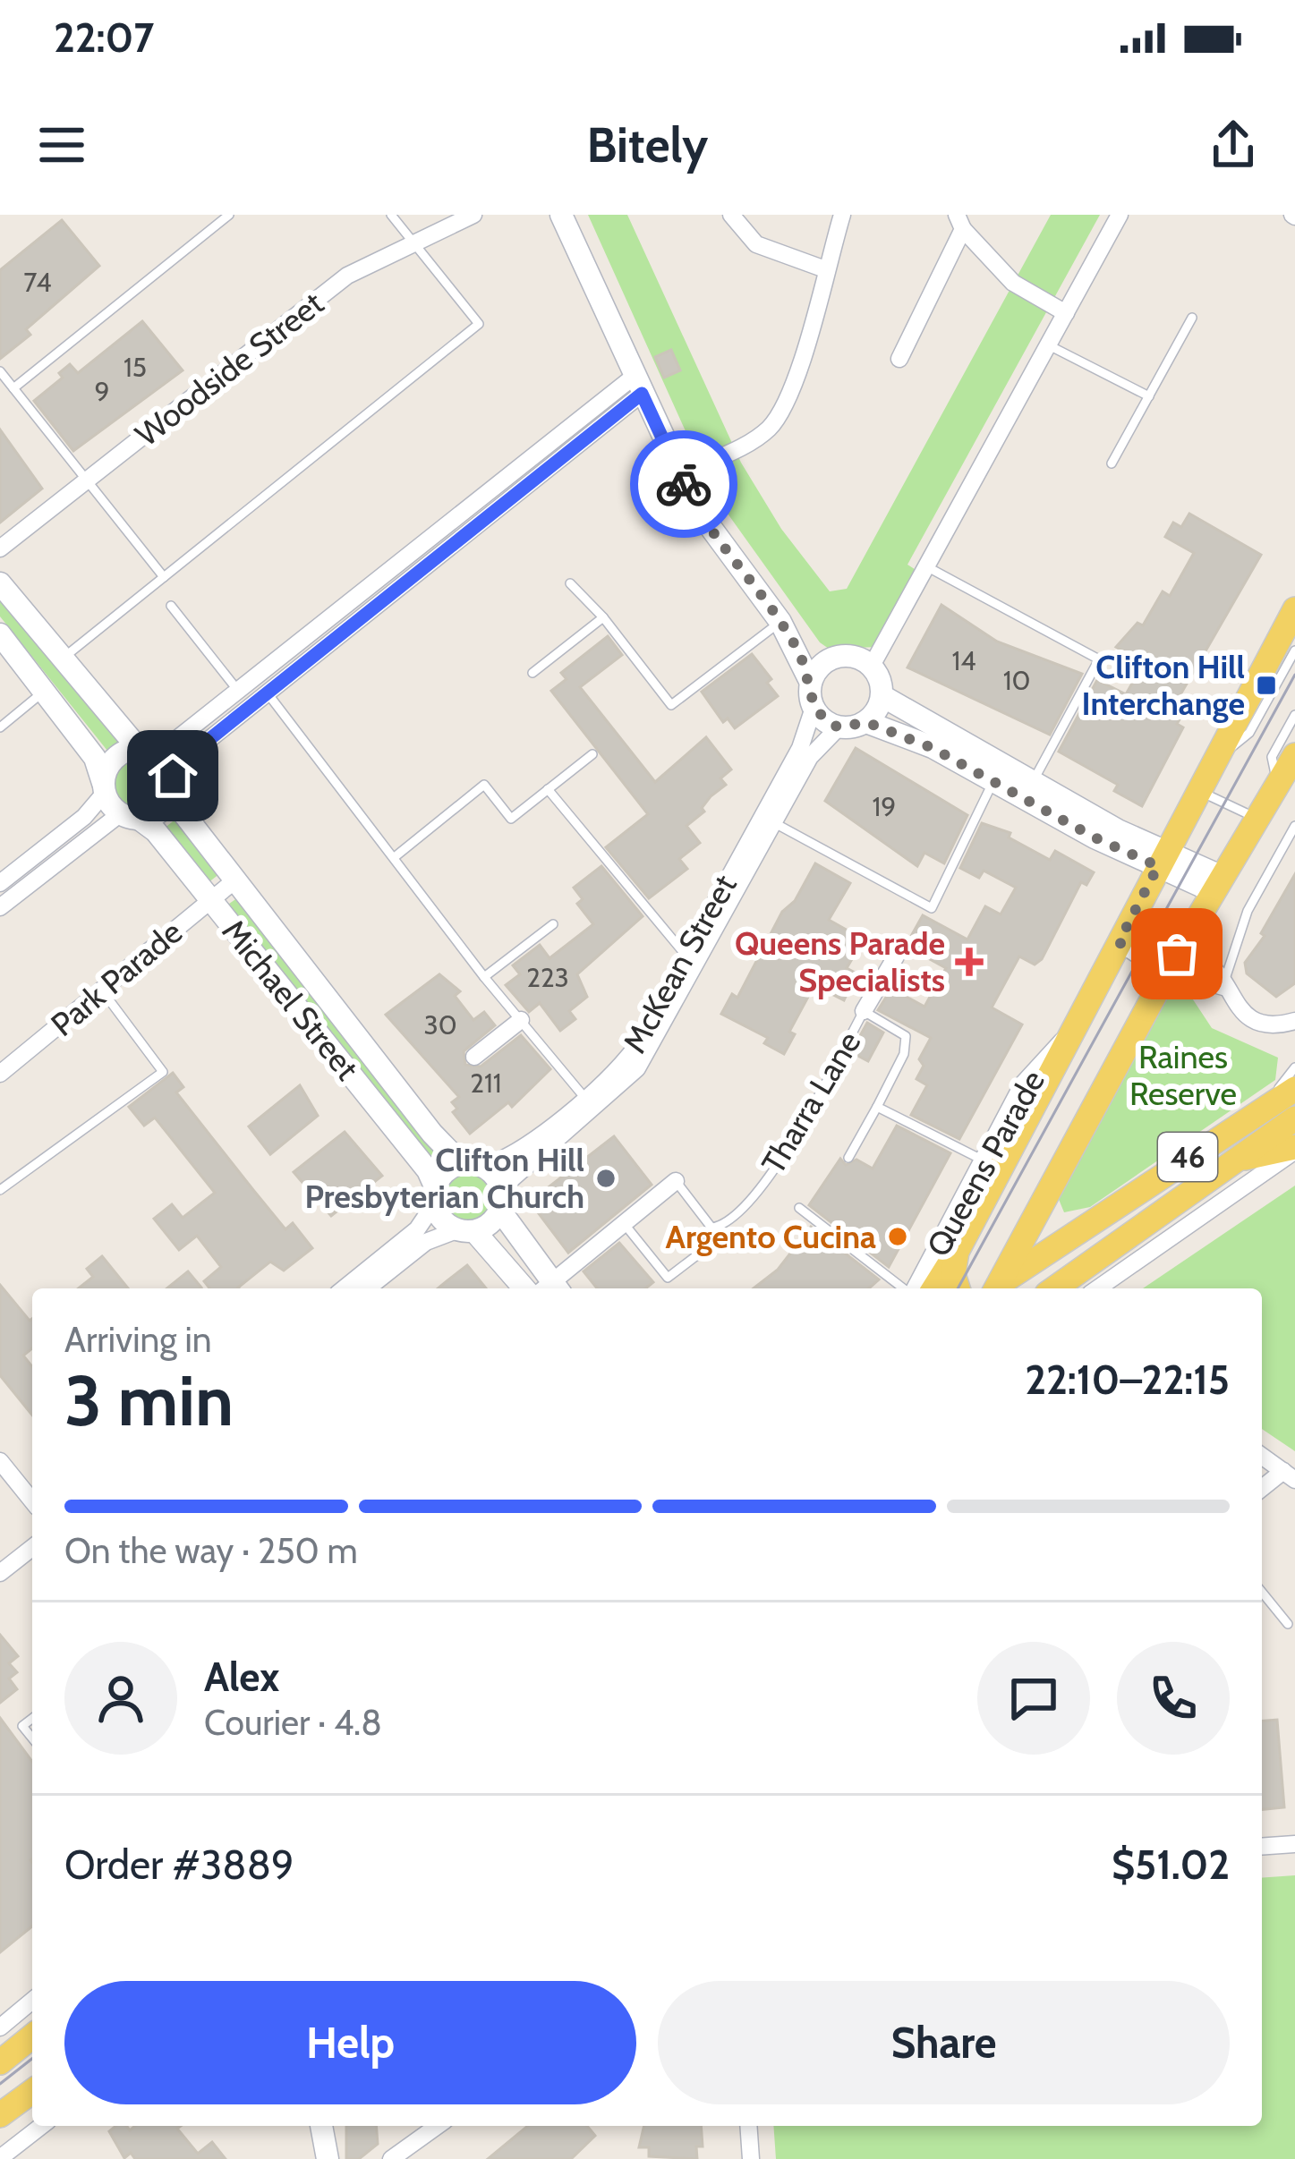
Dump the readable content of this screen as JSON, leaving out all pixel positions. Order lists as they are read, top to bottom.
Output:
{
  "streets": {
    "main road": ["46", "Queens Parade"],
    "street": [
      "Woodside Street",
      "McKean Street",
      "Park Parade",
      "Michael Street"
    ],
    "lane": ["Tharra Lane"]
  },
  "crossings": [
    ["McKean Street", "Michael Street"],
    ["Park Parade", "Michael Street"],
    ["Tharra Lane", "Queens Parade"]
  ],
  "parks": ["Raines Reserve"],
  "places": {
    "transit": ["Clifton Hill Interchange"],
    "health": ["Queens Parade Specialists"],
    "other": ["Clifton Hill Presbyterian Church", "Argento Cucina"]
  },
  "house_numbers": [
    "74",
    "15",
    "9",
    "14",
    "10",
    "19",
    "223",
    "30",
    "211"
  ],
  "page": {
    "status": "22:07",
    "header": "Bitely",
    "heading": ["3 min", "Arriving in", "22:10–22:15"],
    "panel": [
      "Alex",
      "Courier · 4.8",
      "Order #3889",
      "$51.02"
    ],
    "bar": "On the way · 250 m",
    "buttons": ["Help", "Share"]
  }
}
